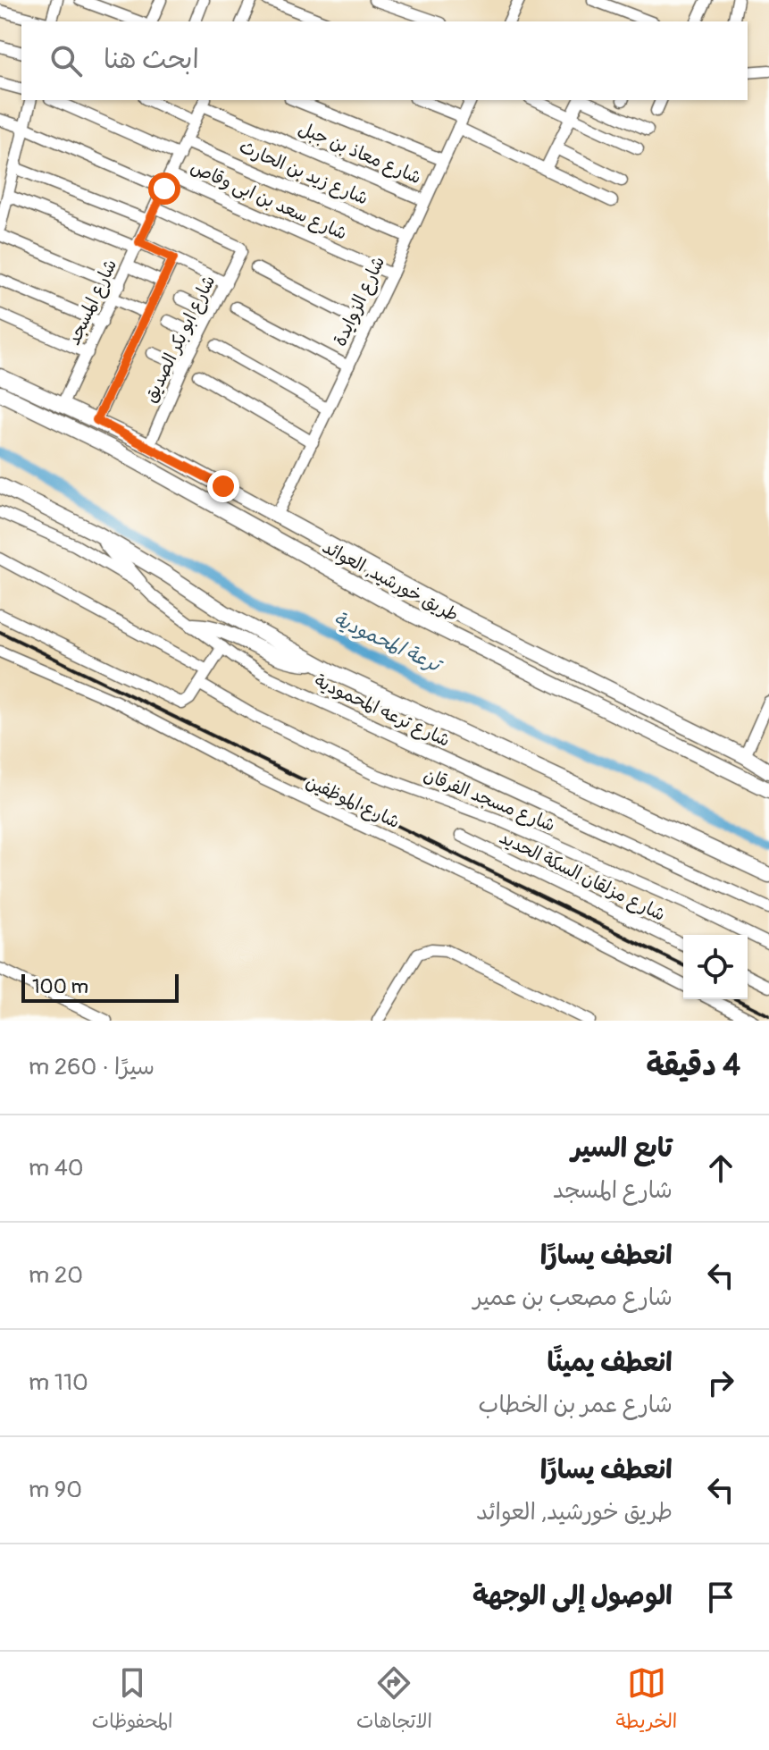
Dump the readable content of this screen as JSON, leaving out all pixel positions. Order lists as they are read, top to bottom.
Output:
{
  "streets": {
    "main road": ["طريق خورشيد, العوائد"],
    "street": [
      "شارع معاذ بن جبل",
      "شارع زيد بن الحارث",
      "شارع سعد بن ابى وقاص",
      "شارع الزوايدة",
      "شارع المسجد",
      "شارع ابو بكر الصديق",
      "شارع ترعه المحمودية",
      "شارع مسجد الفرقان",
      "شارع الموظفين",
      "شارع مزلقان السكة الحديد"
    ]
  },
  "crossings": [
    ["شارع معاذ بن جبل", "شارع الزوايدة"],
    ["شارع معاذ بن جبل", "شارع المسجد"],
    ["شارع زيد بن الحارث", "شارع الزوايدة"],
    ["شارع زيد بن الحارث", "شارع المسجد"],
    ["شارع سعد بن ابى وقاص", "شارع الزوايدة"],
    ["شارع سعد بن ابى وقاص", "شارع المسجد"],
    ["شارع الزوايدة", "طريق خورشيد, العوائد"],
    ["شارع المسجد", "شارع ابو بكر الصديق"],
    ["شارع المسجد", "طريق خورشيد, العوائد"],
    ["شارع ابو بكر الصديق", "طريق خورشيد, العوائد"]
  ],
  "water": ["ترعة المحمودية"],
  "scale_bar": "100 m",
  "page": {
    "search": "ابحث هنا",
    "scale": "100 m",
    "heading": ["4 دقيقة", "سيرًا · 260 m"],
    "list": [
      ["تابع السير", "شارع المسجد", "40 m"],
      ["انعطف يسارًا", "شارع مصعب بن عمير", "20 m"],
      ["انعطف يمينًا", "شارع عمر بن الخطاب", "110 m"],
      ["انعطف يسارًا", "طريق خورشيد, العوائد", "90 m"],
      "الوصول إلى الوجهة"
    ],
    "nav": ["الخريطة", "الاتجاهات", "المحفوظات"]
  }
}
